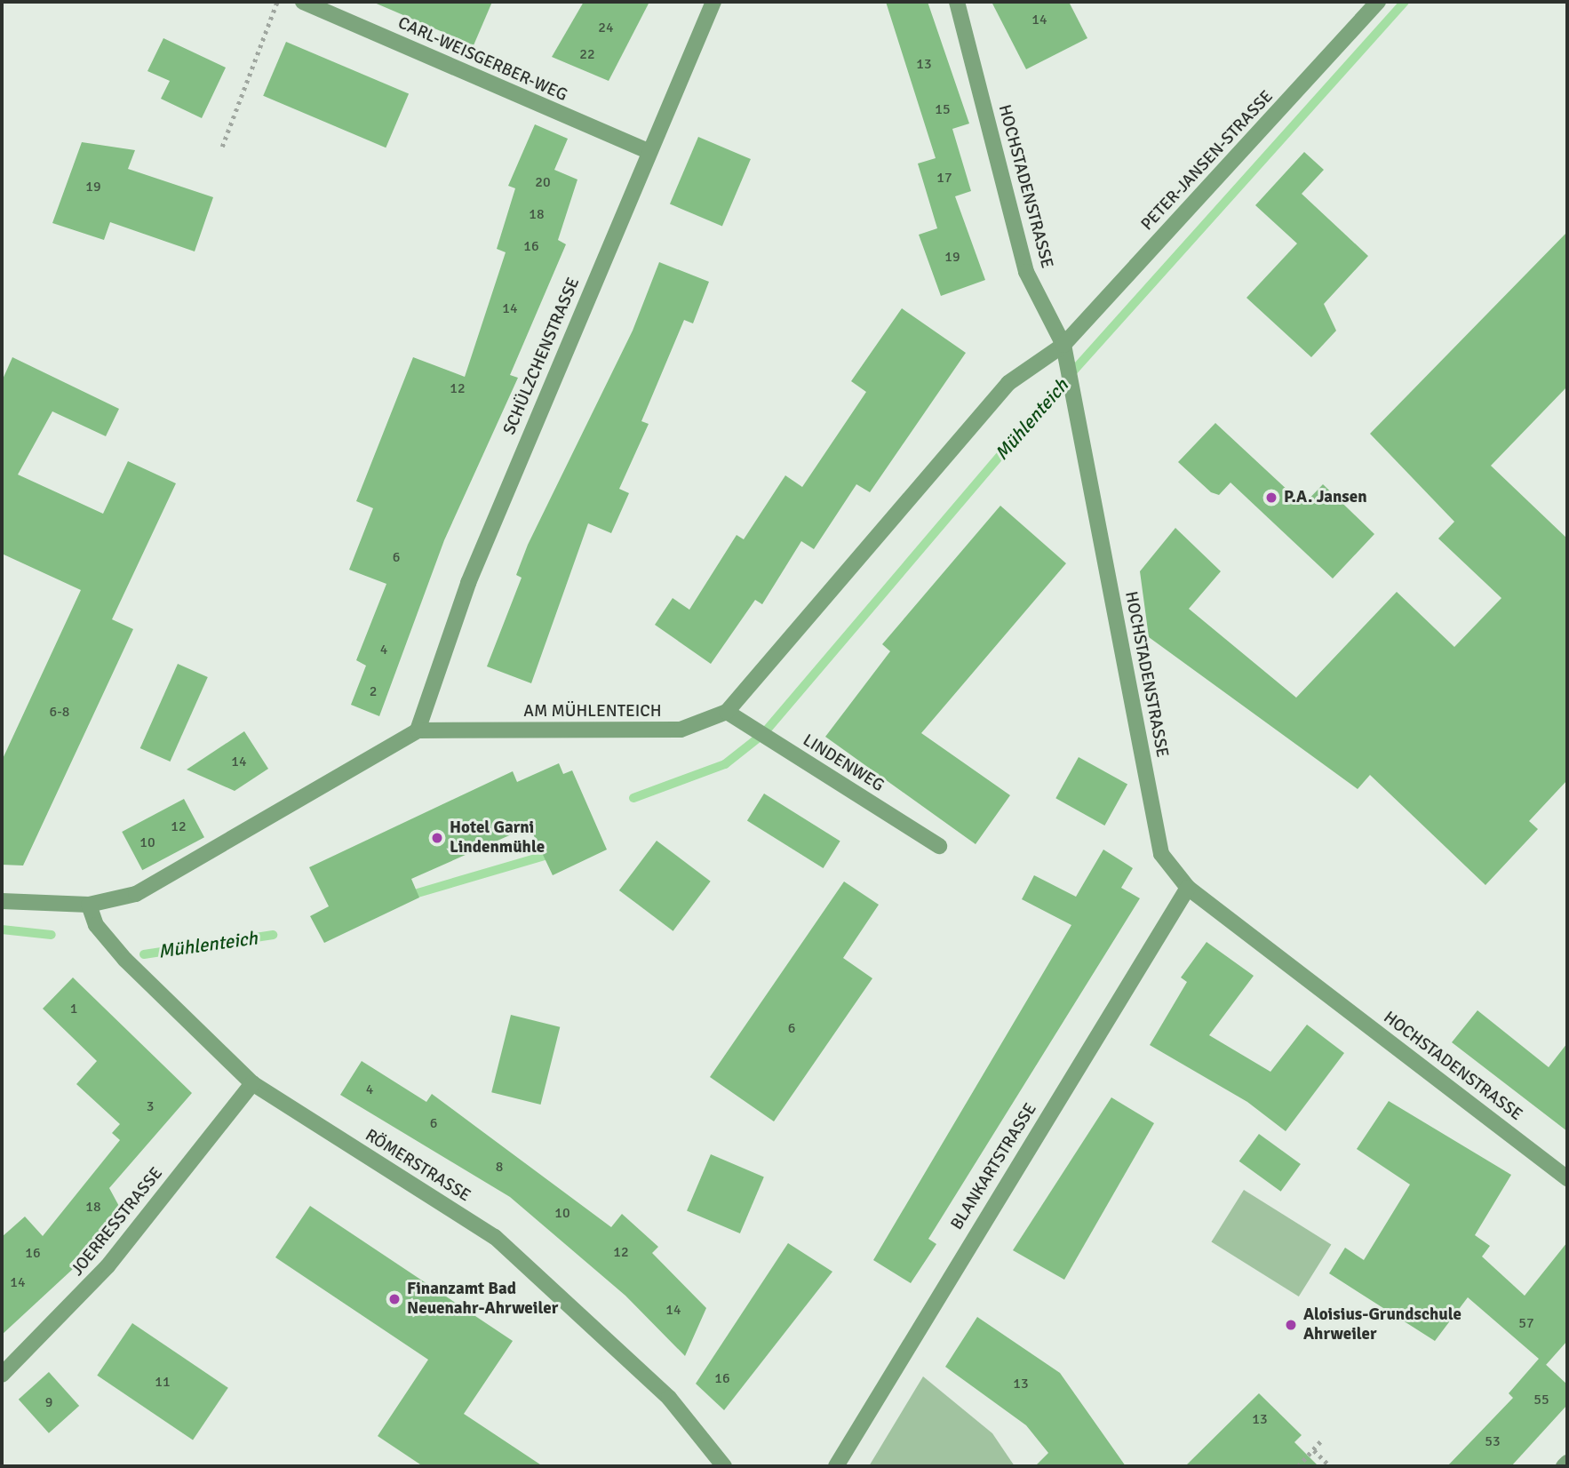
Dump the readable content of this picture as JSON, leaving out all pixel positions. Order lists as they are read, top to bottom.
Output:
{
  "streets": {
    "street": [
      "CARL-WEISGERBER-WEG",
      "PETER-JANSEN-STRASSE",
      "HOCHSTADENSTRASSE",
      "SCHÜLZCHENSTRASSE",
      "AM MÜHLENTEICH",
      "LINDENWEG",
      "RÖMERSTRASSE",
      "BLANKARTSTRASSE",
      "JOERRESSTRASSE"
    ]
  },
  "crossings": [
    ["CARL-WEISGERBER-WEG", "SCHÜLZCHENSTRASSE"],
    ["PETER-JANSEN-STRASSE", "HOCHSTADENSTRASSE"],
    ["PETER-JANSEN-STRASSE", "AM MÜHLENTEICH"],
    ["HOCHSTADENSTRASSE", "AM MÜHLENTEICH"],
    ["HOCHSTADENSTRASSE", "BLANKARTSTRASSE"],
    ["SCHÜLZCHENSTRASSE", "AM MÜHLENTEICH"],
    ["AM MÜHLENTEICH", "LINDENWEG"],
    ["AM MÜHLENTEICH", "RÖMERSTRASSE"],
    ["RÖMERSTRASSE", "JOERRESSTRASSE"]
  ],
  "water": ["Mühlenteich"],
  "places": [
    "P.A. Jansen",
    "Hotel Garni Lindenmühle",
    "Finanzamt Bad Neuenahr-Ahrweiler",
    "Aloisius-Grundschule Ahrweiler"
  ],
  "house_numbers": [
    "14",
    "24",
    "22",
    "13",
    "15",
    "17",
    "20",
    "19",
    "18",
    "16",
    "19",
    "14",
    "12",
    "6",
    "4",
    "2",
    "6-8",
    "14",
    "12",
    "10",
    "1",
    "6",
    "4",
    "3",
    "6",
    "8",
    "18",
    "10",
    "12",
    "16",
    "14",
    "14",
    "57",
    "16",
    "11",
    "13",
    "55",
    "9",
    "13",
    "53"
  ]
}
